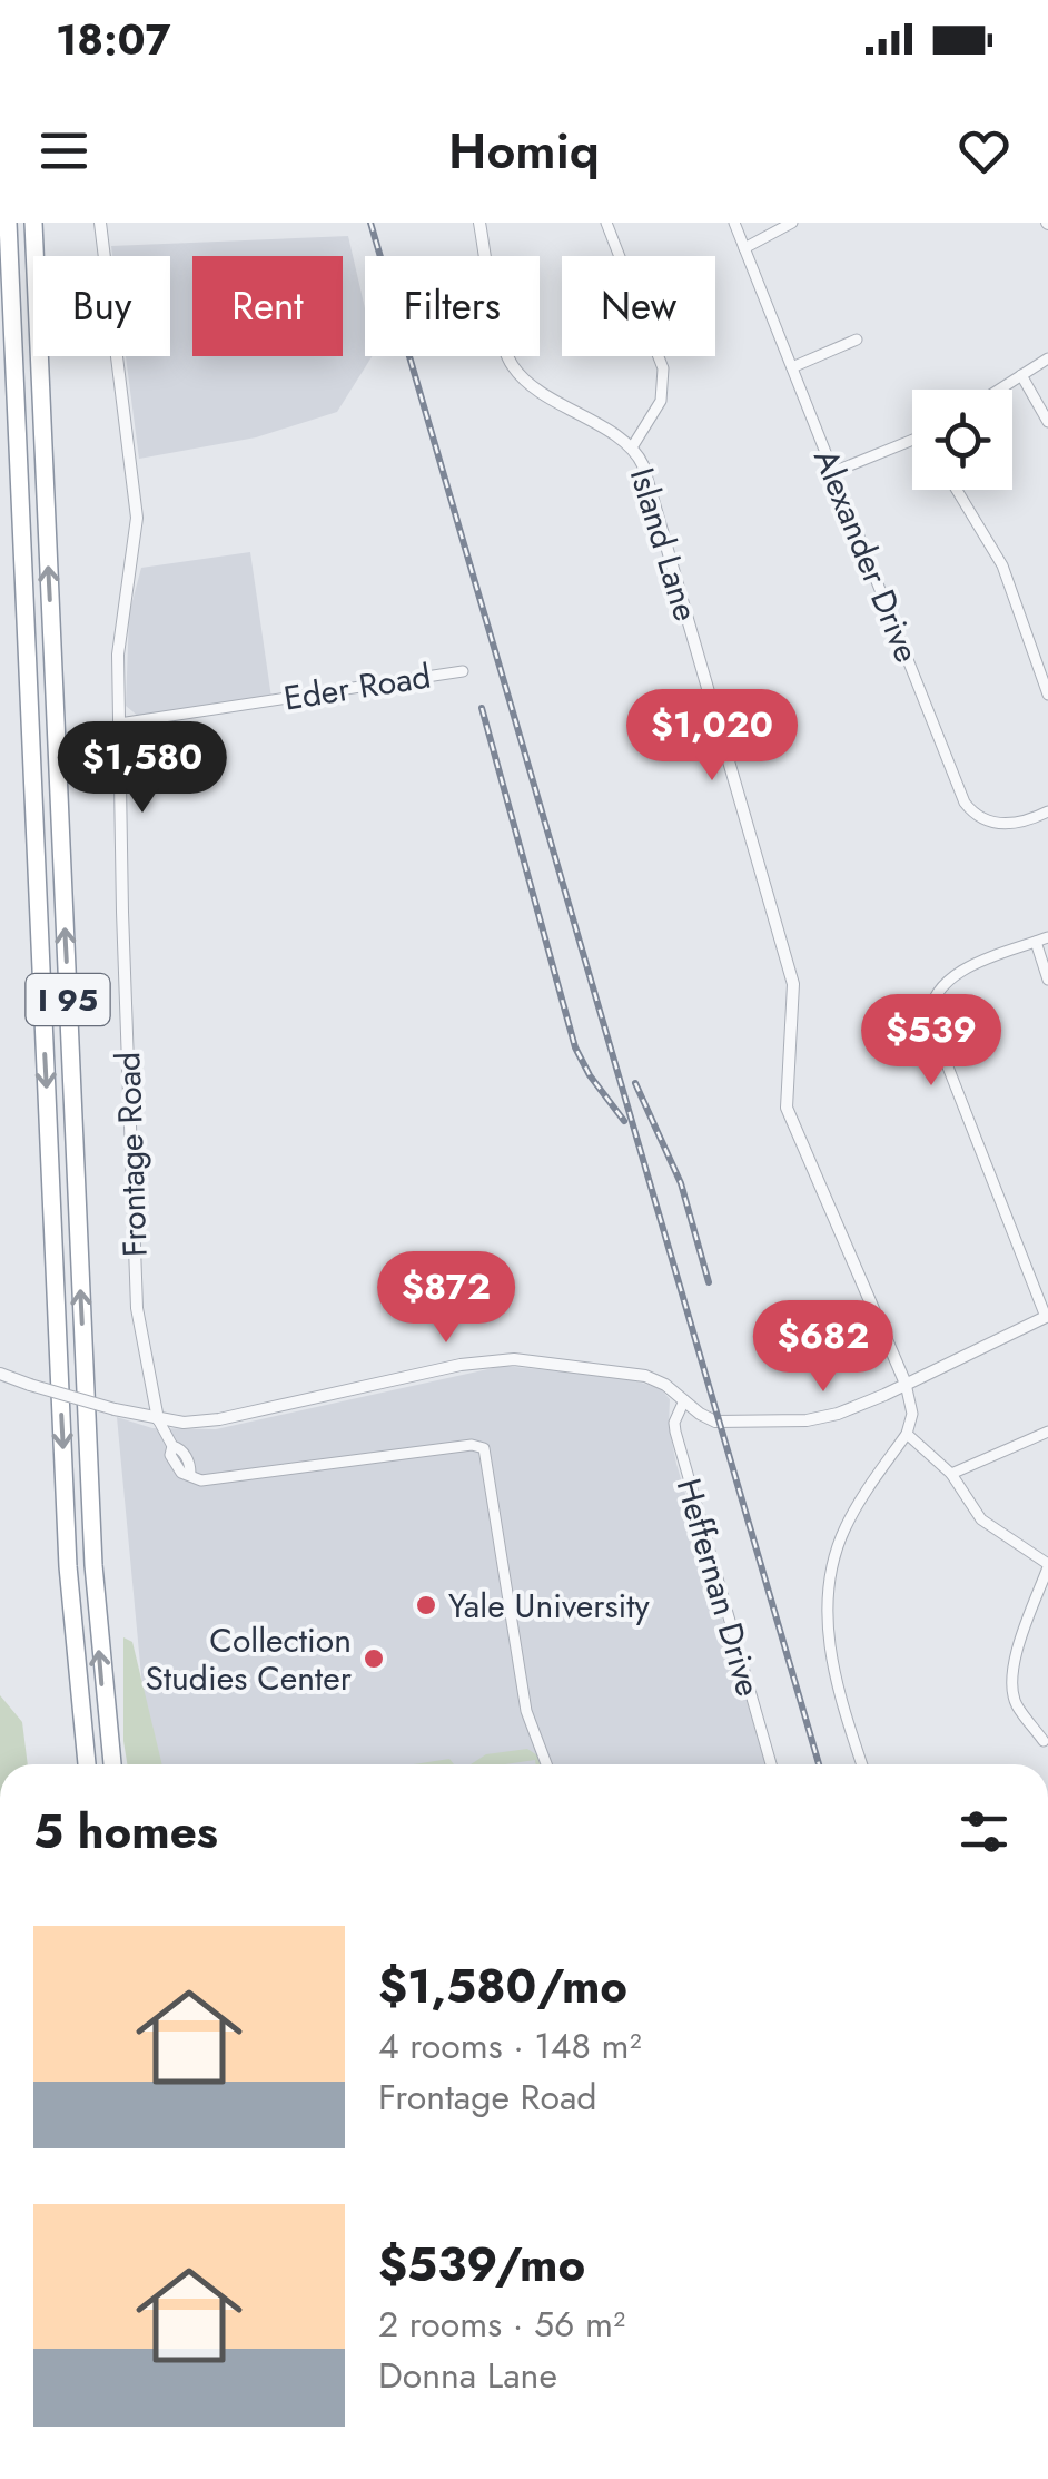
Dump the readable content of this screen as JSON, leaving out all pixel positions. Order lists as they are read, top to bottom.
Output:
{
  "streets": {
    "highway": ["I 95"],
    "street": [
      "Island Lane",
      "Alexander Drive",
      "Eder Road",
      "Frontage Road",
      "Heffernan Drive"
    ]
  },
  "crossings": [
    ["Eder Road", "Frontage Road"]
  ],
  "places": ["Yale University", "Collection Studies Center"],
  "page": {
    "status": "18:07",
    "header": "Homiq",
    "chip": [
      "Buy",
      "Rent",
      "Filters",
      "New"
    ],
    "price": [
      "$1,020",
      "$1,580",
      "$539",
      "$872",
      "$682"
    ],
    "heading": "5 homes",
    "list": [
      {
        "name": "$1,580/mo",
        "note": "4 rooms · 148 m² · Frontage Road"
      },
      {
        "name": "$539/mo",
        "note": "2 rooms · 56 m² · Donna Lane"
      }
    ]
  }
}
